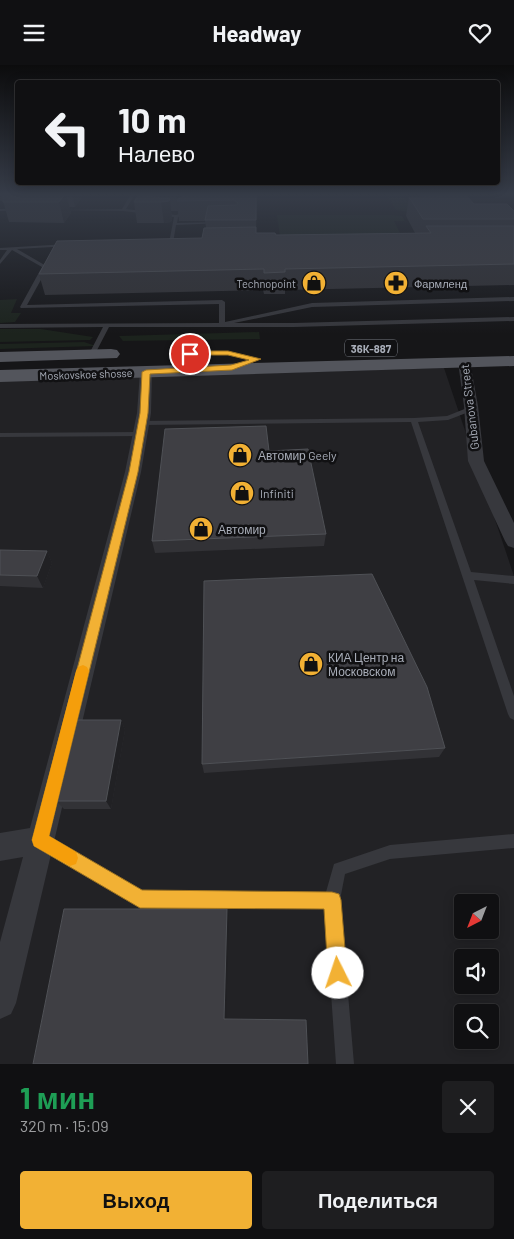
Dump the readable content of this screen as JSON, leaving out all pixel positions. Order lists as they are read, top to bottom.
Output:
{
  "streets": {
    "main road": ["36К-887", "Moskovskoe shosse"],
    "street": ["Gubanova Street"]
  },
  "crossings": [
    ["Moskovskoe shosse", "Gubanova Street"]
  ],
  "places": {
    "shop": [
      "Technopoint",
      "Автомир Geely",
      "Infiniti",
      "Автомир",
      "КИА Центр на Московском"
    ],
    "pharmacy": ["Фармленд"]
  },
  "north": "bottom left",
  "page": {
    "header": "Headway",
    "turn": ["10 m", "Налево"],
    "heading": ["1 мин", "320 m · 15:09"],
    "buttons": ["Выход", "Поделиться"]
  }
}
